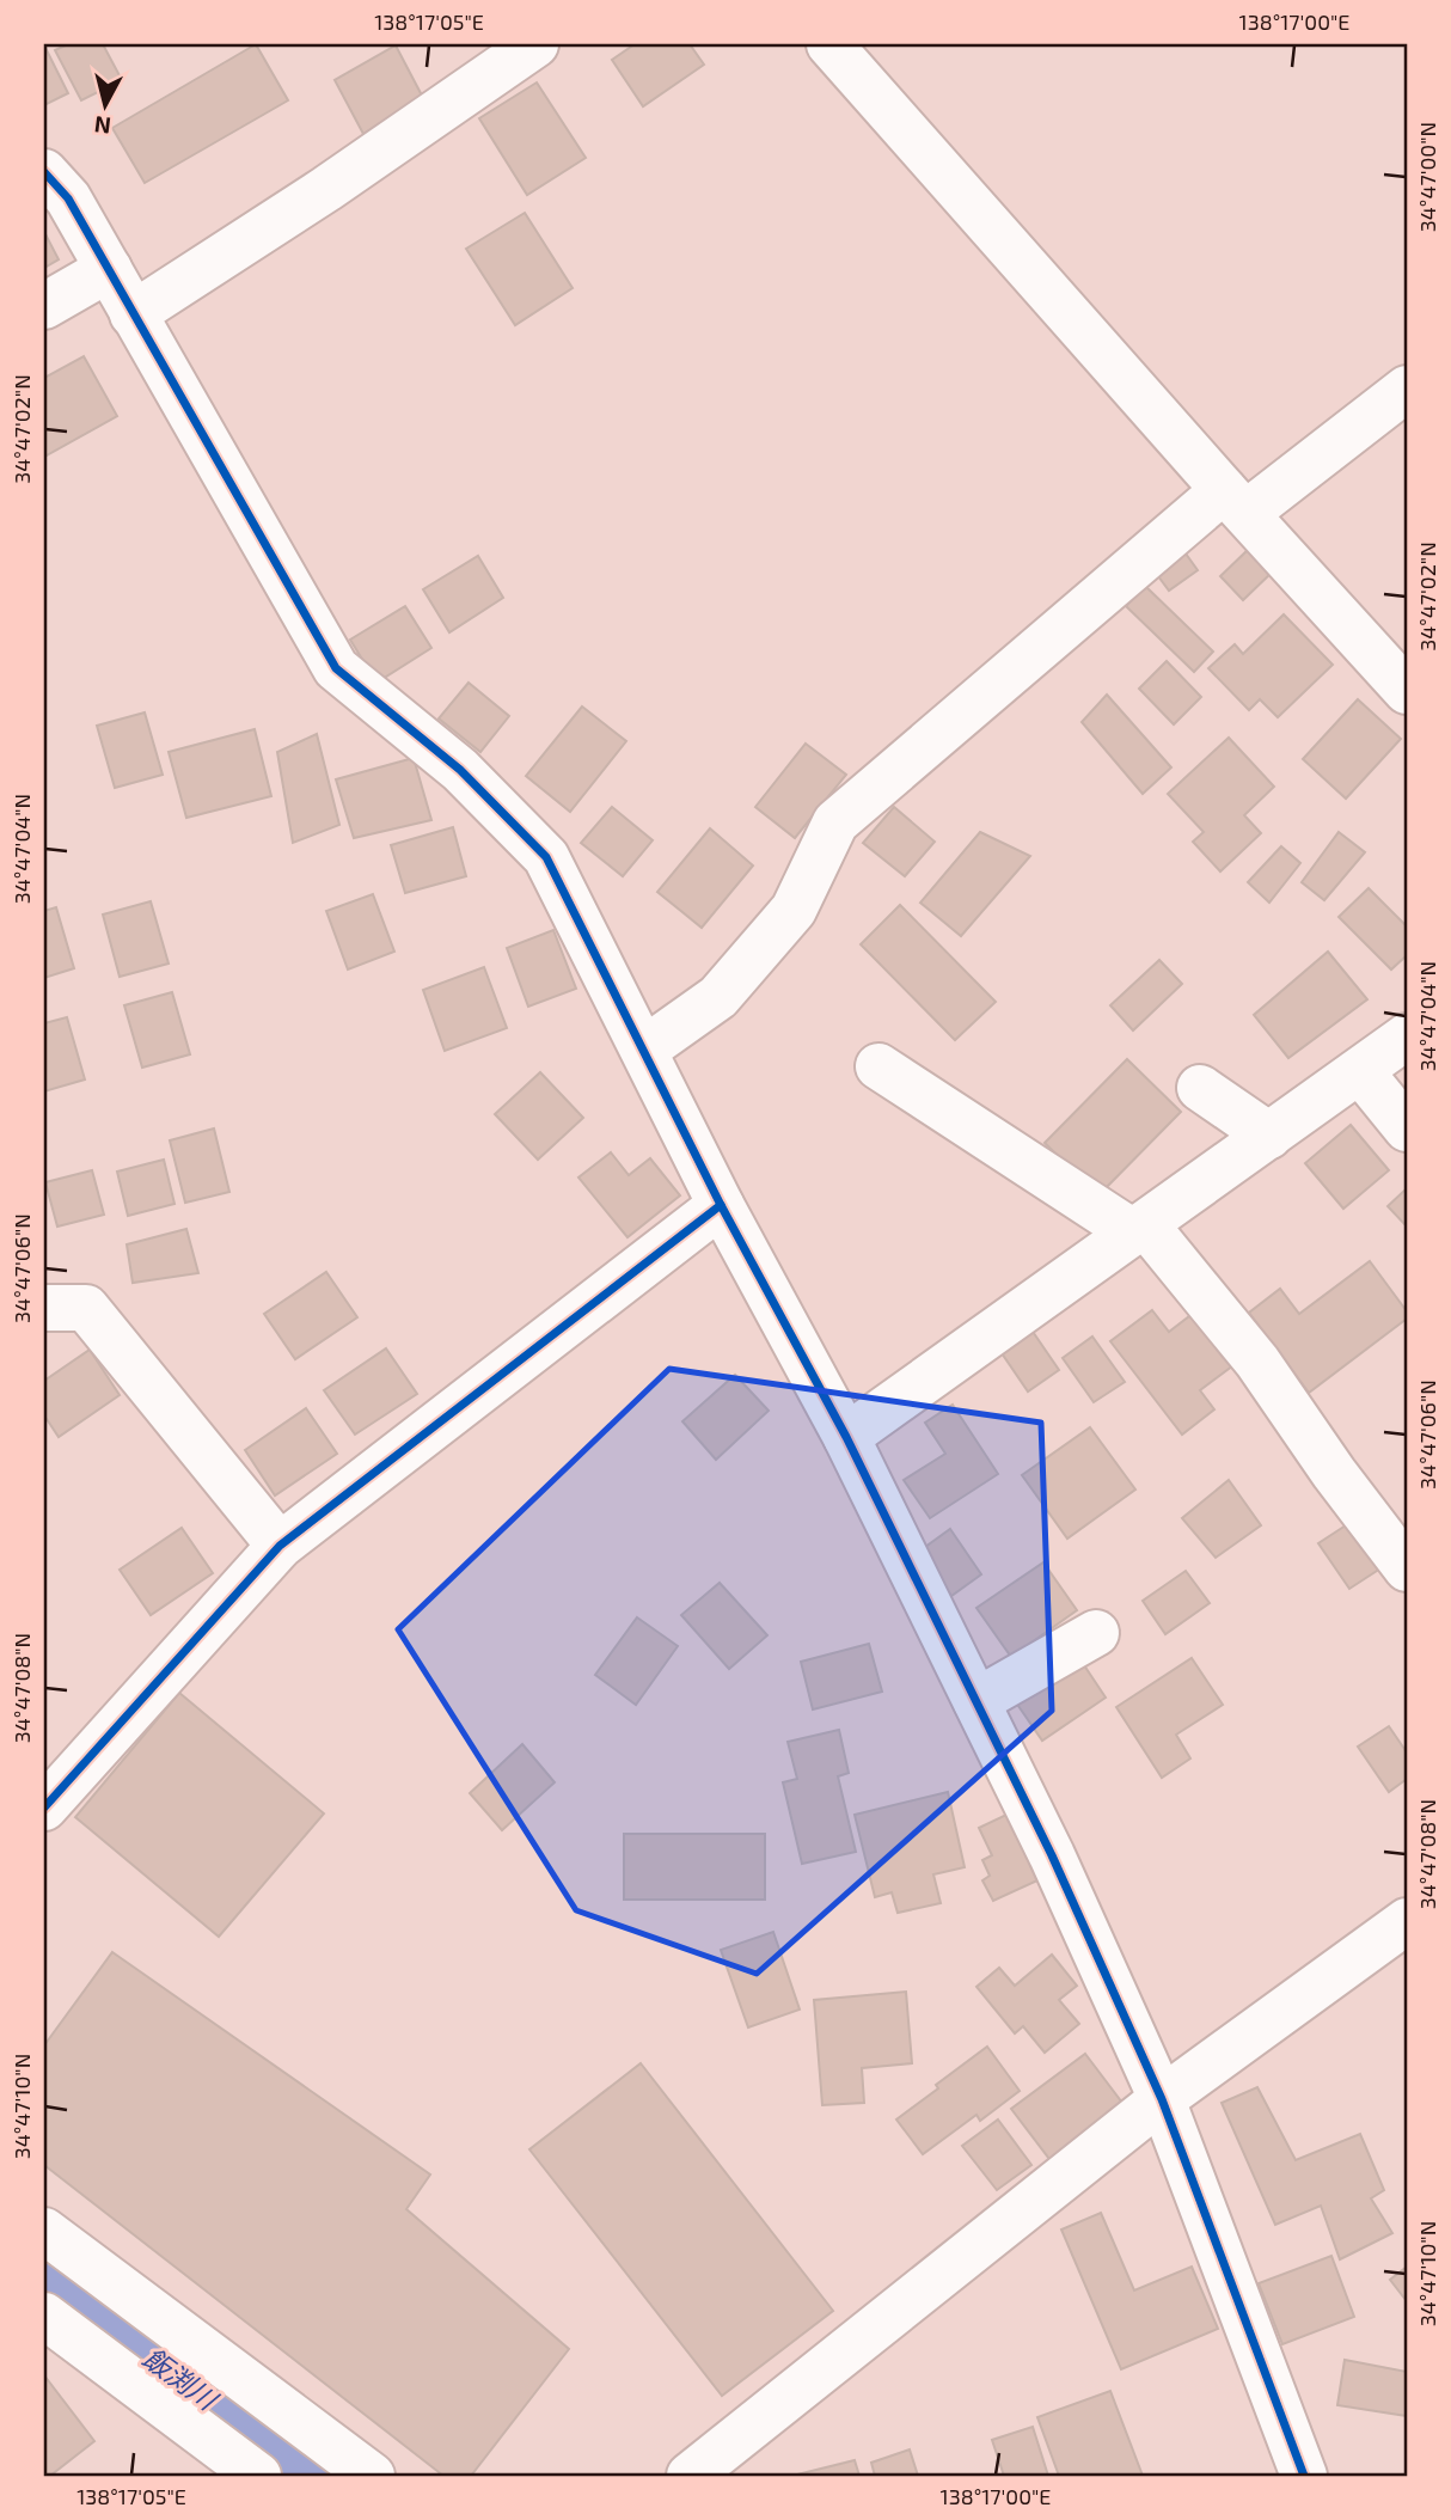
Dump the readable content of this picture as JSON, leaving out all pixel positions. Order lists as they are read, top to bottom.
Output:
{
  "water": ["飯渕川"],
  "north": "bottom",
  "coordinates": [
    "138°17'05\"E",
    "138°17'00\"E",
    "34°47'00\"N",
    "34°47'02\"N",
    "34°47'04\"N",
    "34°47'06\"N",
    "34°47'08\"N",
    "34°47'10\"N"
  ]
}
